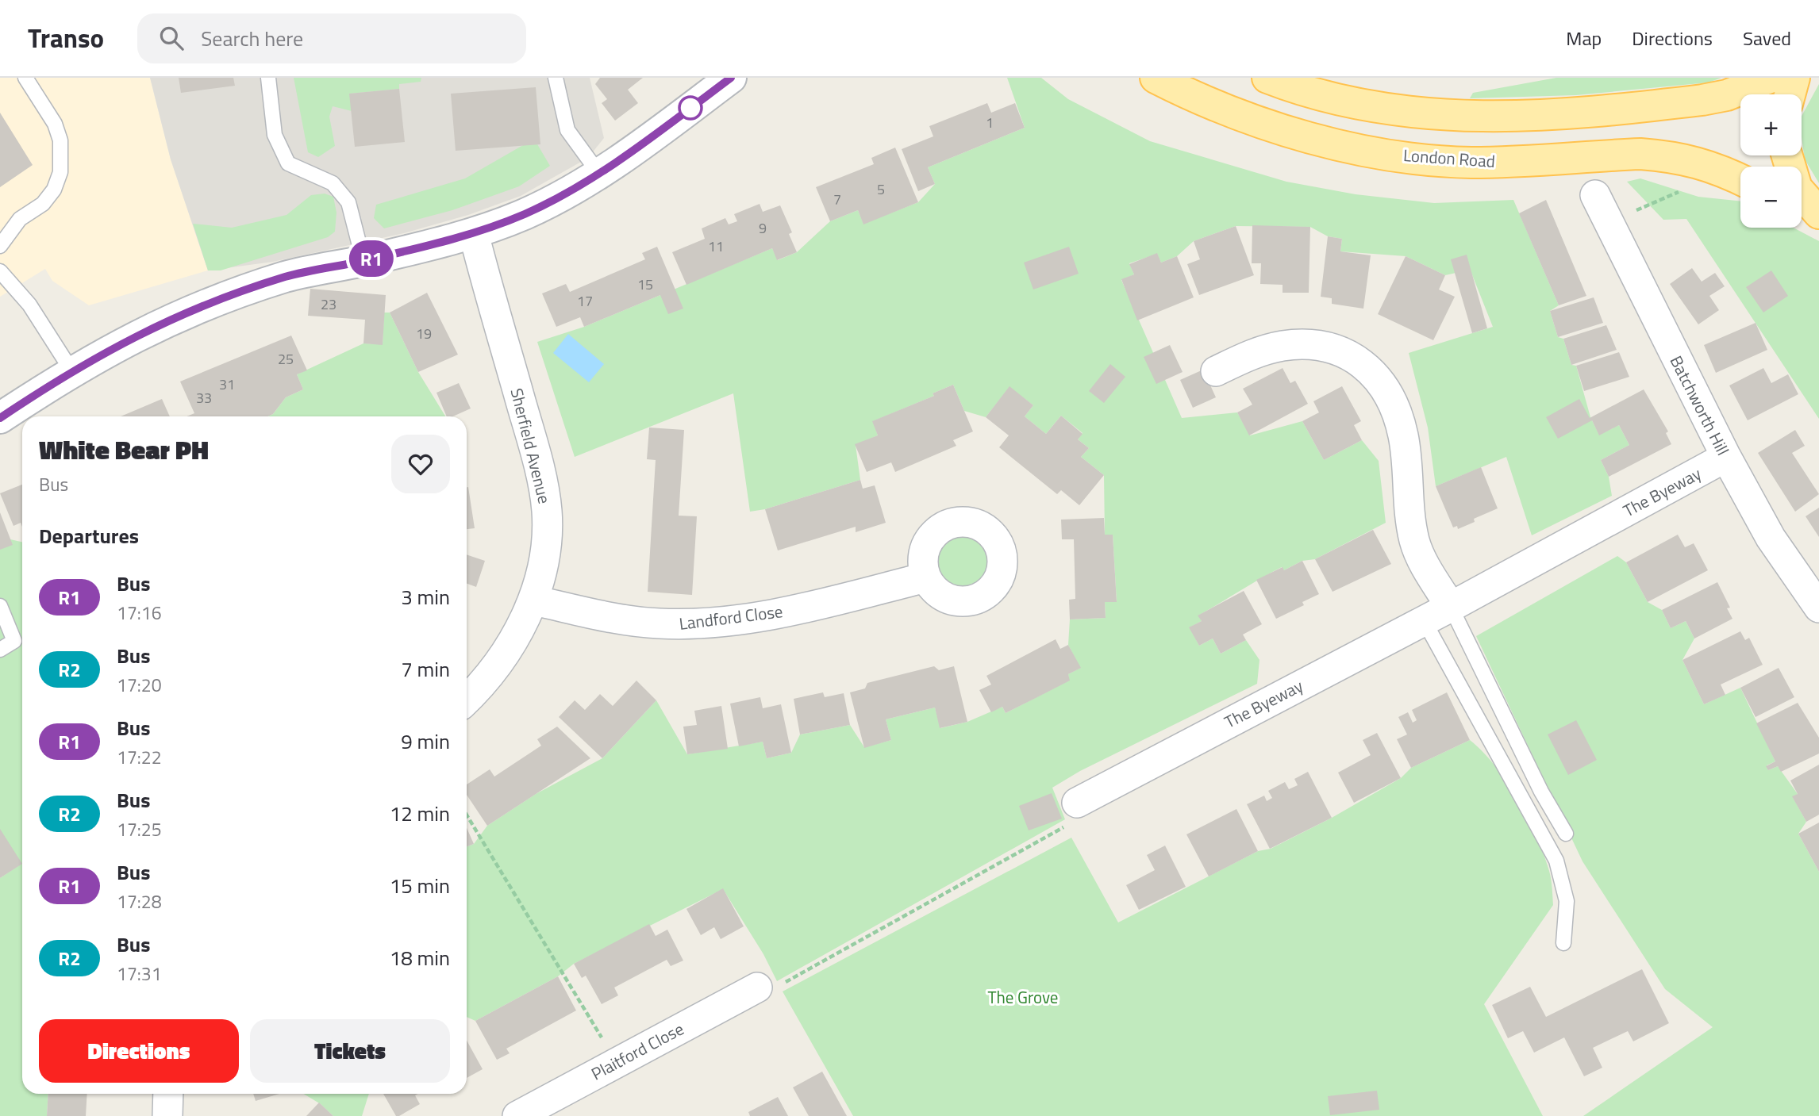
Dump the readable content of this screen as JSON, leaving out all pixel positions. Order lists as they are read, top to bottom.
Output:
{
  "streets": {
    "main road": ["London Road"],
    "street": [
      "Batchworth Hill",
      "Sherfield Avenue",
      "The Byeway",
      "Landford Close",
      "Plaitford Close"
    ]
  },
  "crossings": [
    ["Batchworth Hill", "The Byeway"],
    ["Sherfield Avenue", "Landford Close"]
  ],
  "parks": ["The Grove"],
  "lines": ["bus line R1"],
  "house_numbers": [
    "1",
    "5",
    "7",
    "9",
    "11",
    "15",
    "17",
    "23",
    "19",
    "25",
    "31",
    "33"
  ],
  "page": {
    "header": "Transo",
    "search": "Search here",
    "nav": ["Map", "Directions", "Saved"],
    "on_map": "R1",
    "map_buttons": ["+", "−"],
    "heading": [
      ["White Bear PH", "Bus"],
      "Departures"
    ],
    "list": [
      {
        "mark": "R1",
        "name": "Bus",
        "note": "17:16",
        "value": "3 min"
      },
      {
        "mark": "R2",
        "name": "Bus",
        "note": "17:20",
        "value": "7 min"
      },
      {
        "mark": "R1",
        "name": "Bus",
        "note": "17:22",
        "value": "9 min"
      },
      {
        "mark": "R2",
        "name": "Bus",
        "note": "17:25",
        "value": "12 min"
      },
      {
        "mark": "R1",
        "name": "Bus",
        "note": "17:28",
        "value": "15 min"
      },
      {
        "mark": "R2",
        "name": "Bus",
        "note": "17:31",
        "value": "18 min"
      }
    ],
    "buttons": ["Directions", "Tickets"]
  }
}
